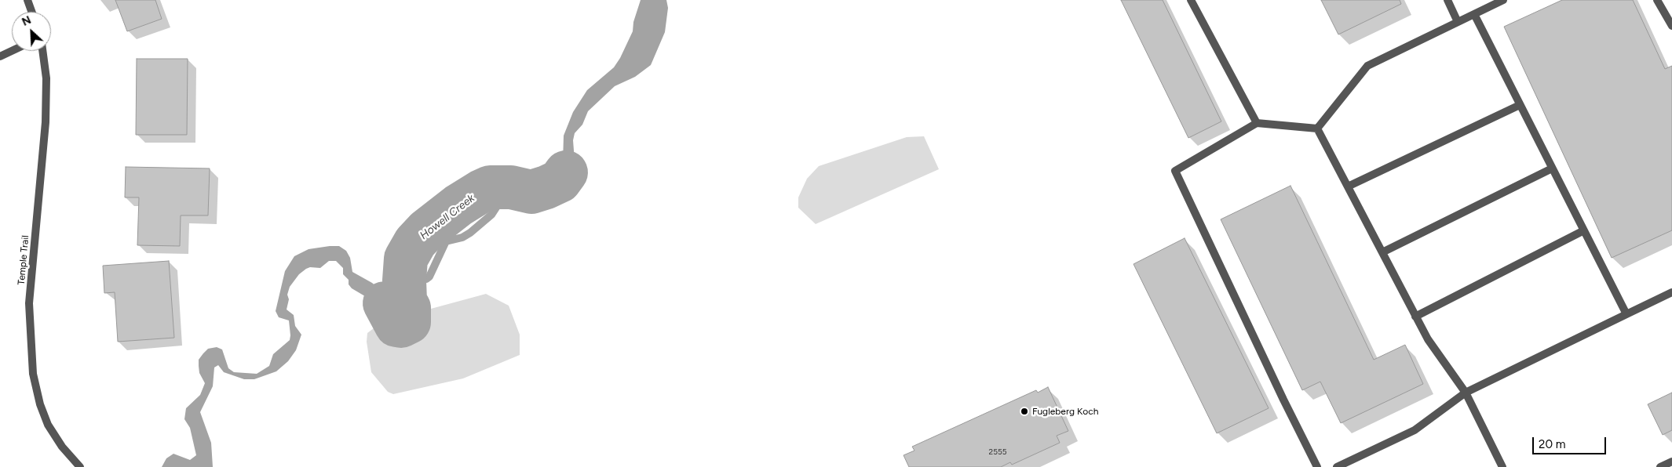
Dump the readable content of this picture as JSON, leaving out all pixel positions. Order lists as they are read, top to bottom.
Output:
{
  "streets": {
    "street": ["Temple Trail"]
  },
  "water": ["Howell Creek"],
  "places": ["Fugleberg Koch"],
  "house_numbers": ["2555"],
  "scale_bar": "20 m",
  "north": "top left"
}
